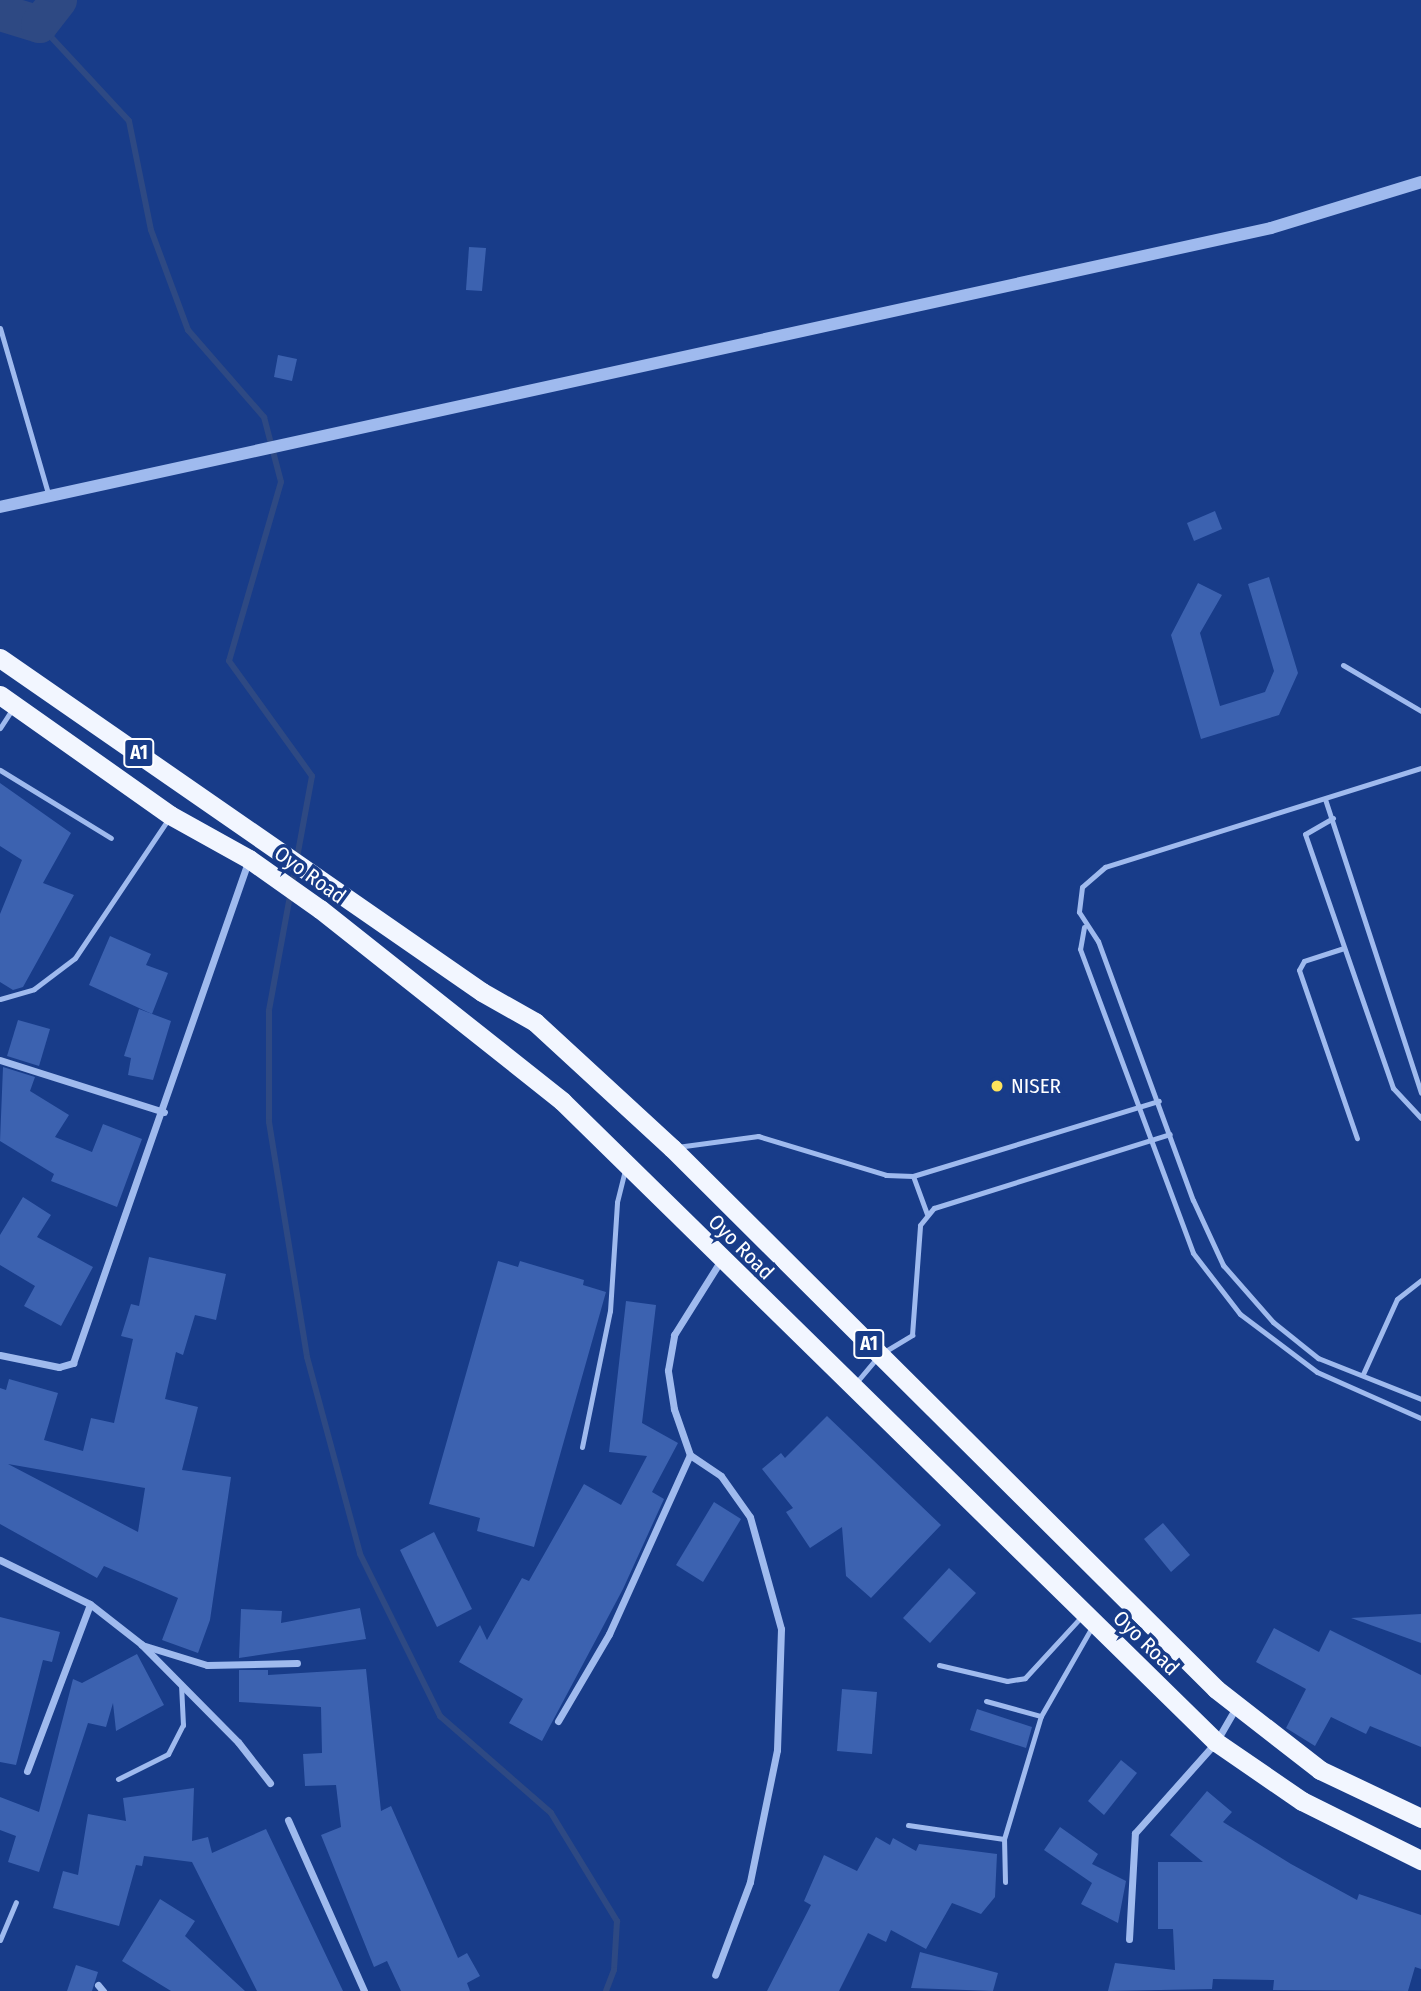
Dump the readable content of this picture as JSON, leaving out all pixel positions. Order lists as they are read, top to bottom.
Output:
{
  "streets": {
    "highway": ["A1", "Oyo Road"]
  },
  "places": ["NISER"]
}
